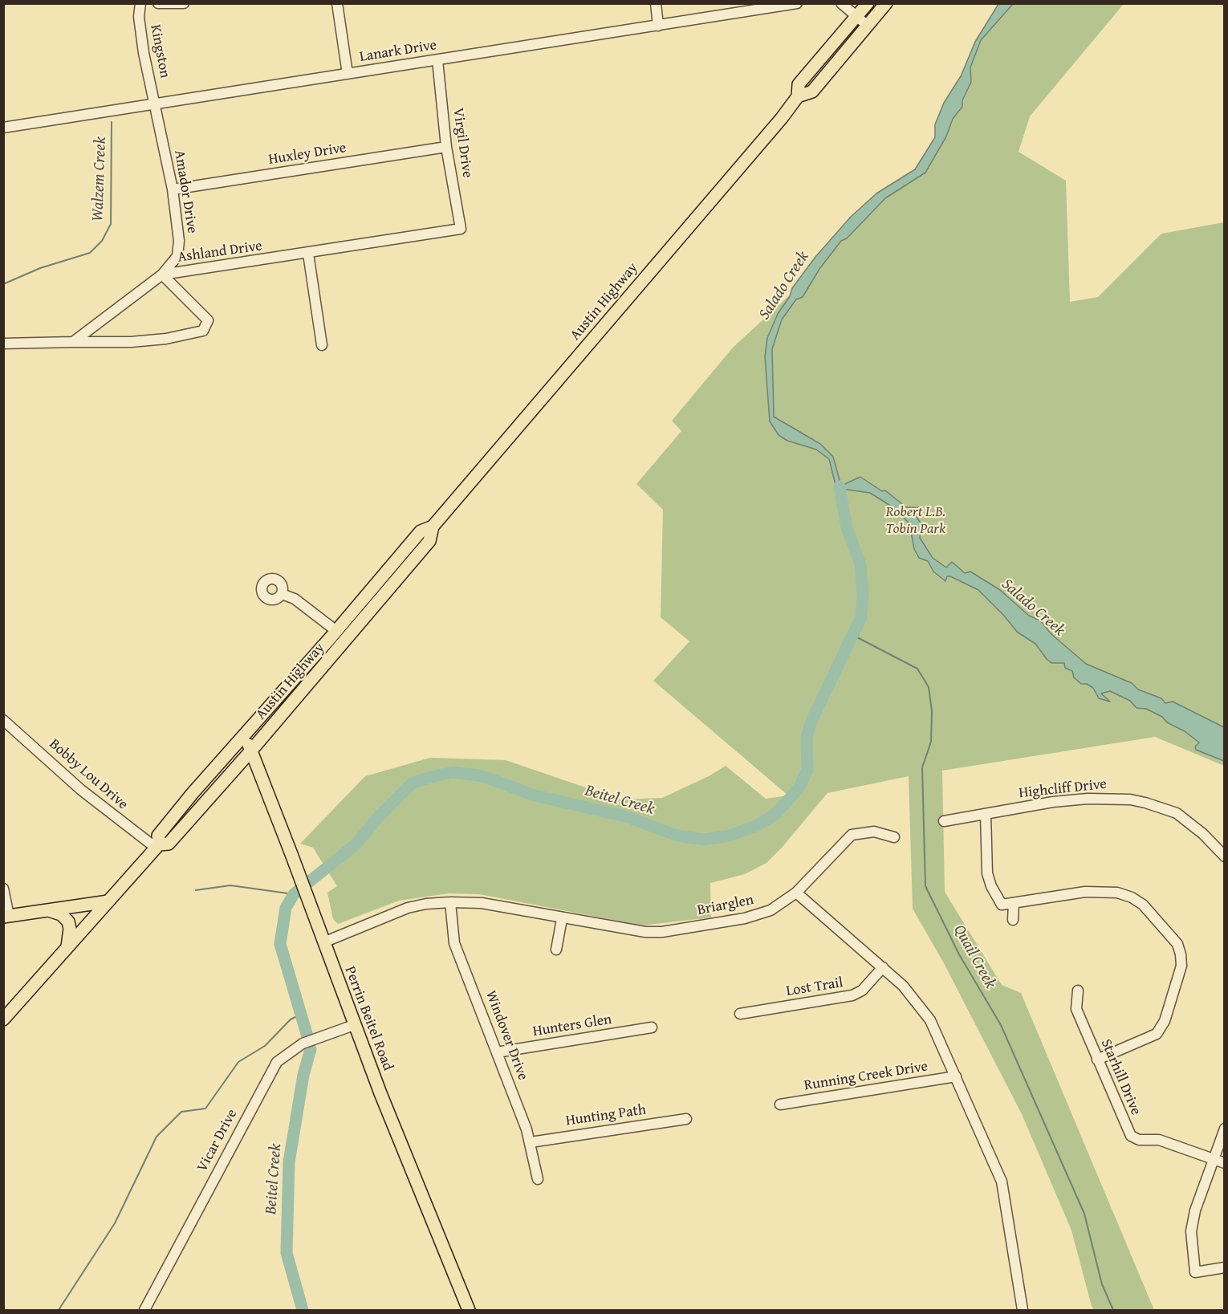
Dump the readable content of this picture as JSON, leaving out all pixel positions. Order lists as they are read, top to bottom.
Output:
{
  "streets": {
    "main road": ["Austin Highway", "Perrin Beitel Road"],
    "street": [
      "Kingston",
      "Lanark Drive",
      "Virgil Drive",
      "Huxley Drive",
      "Amador Drive",
      "Ashland Drive",
      "Bobby Lou Drive",
      "Highcliff Drive",
      "Briarglen",
      "Lost Trail",
      "Hunters Glen",
      "Windover Drive",
      "Running Creek Drive",
      "Starhill Drive",
      "Hunting Path",
      "Vicar Drive"
    ]
  },
  "crossings": [
    ["Kingston", "Lanark Drive"],
    ["Kingston", "Amador Drive"],
    ["Lanark Drive", "Virgil Drive"],
    ["Lanark Drive", "Amador Drive"],
    ["Virgil Drive", "Huxley Drive"],
    ["Virgil Drive", "Ashland Drive"],
    ["Huxley Drive", "Amador Drive"],
    ["Amador Drive", "Ashland Drive"],
    ["Austin Highway", "Bobby Lou Drive"],
    ["Austin Highway", "Perrin Beitel Road"],
    ["Briarglen", "Perrin Beitel Road"],
    ["Briarglen", "Windover Drive"],
    ["Perrin Beitel Road", "Vicar Drive"],
    ["Hunters Glen", "Windover Drive"],
    ["Windover Drive", "Hunting Path"]
  ],
  "water": [
    "Walzem Creek",
    "Salado Creek",
    "Beitel Creek",
    "Quail Creek"
  ],
  "parks": ["Robert L.B. Tobin Park"]
}
